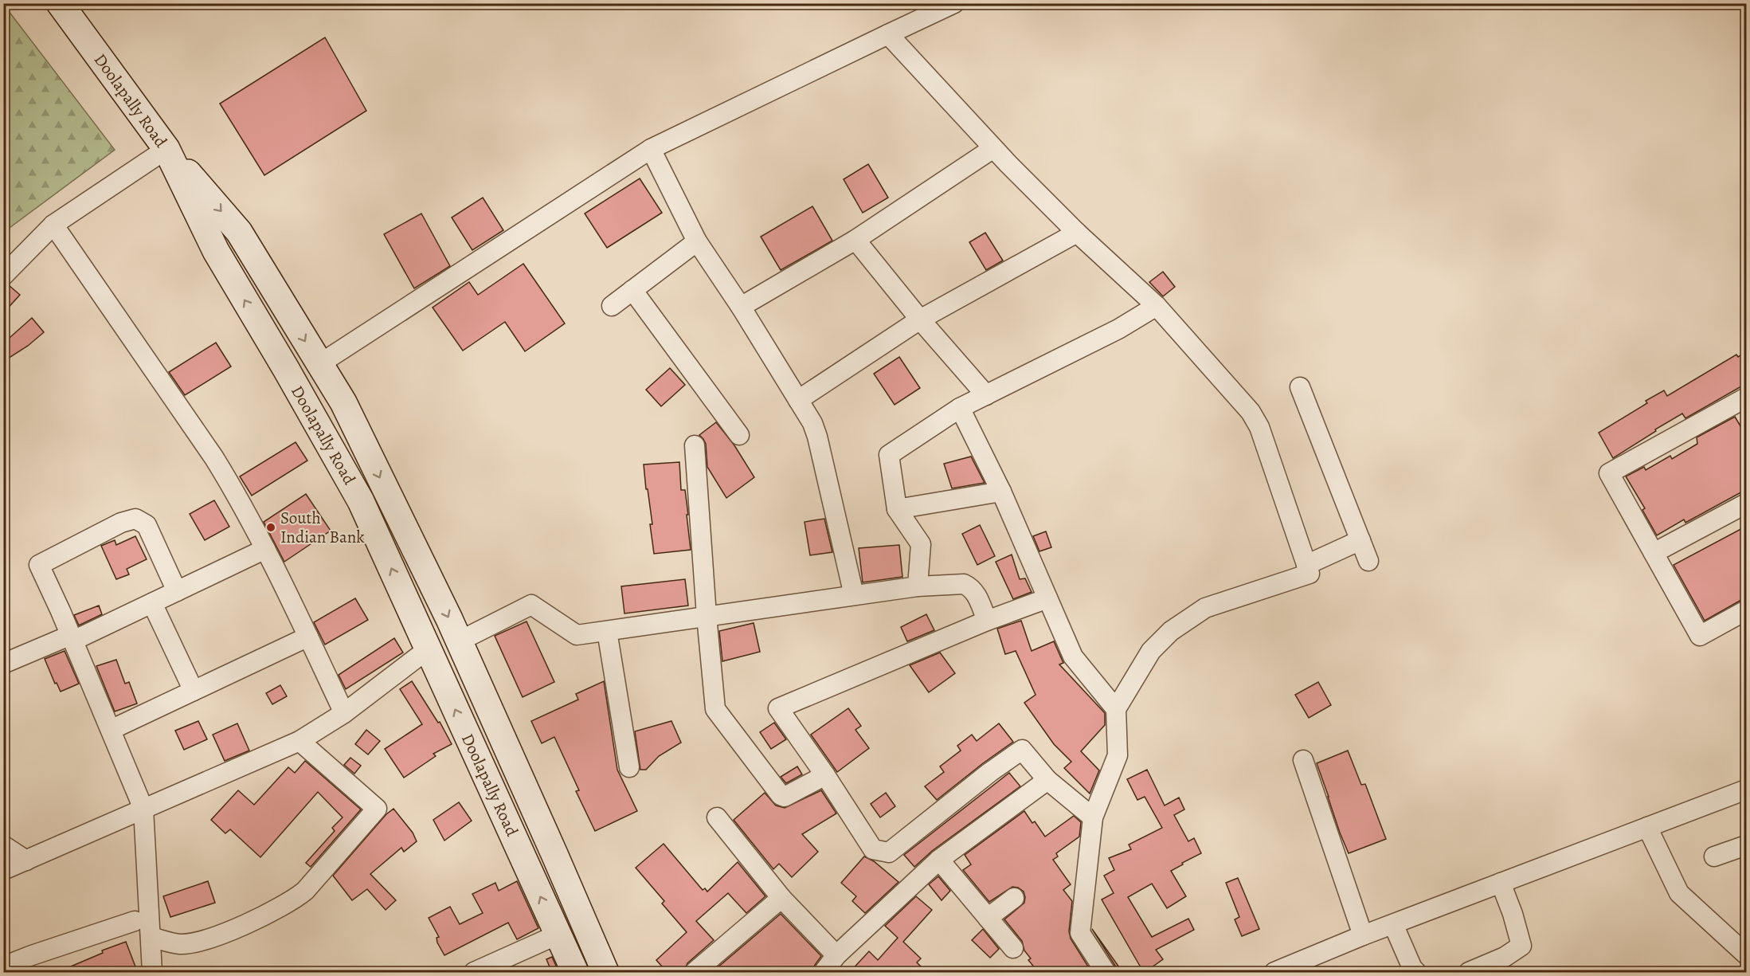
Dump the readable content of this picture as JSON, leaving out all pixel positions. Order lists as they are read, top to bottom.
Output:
{
  "streets": {
    "main road": ["Doolapally Road"]
  },
  "places": ["South Indian Bank"]
}
